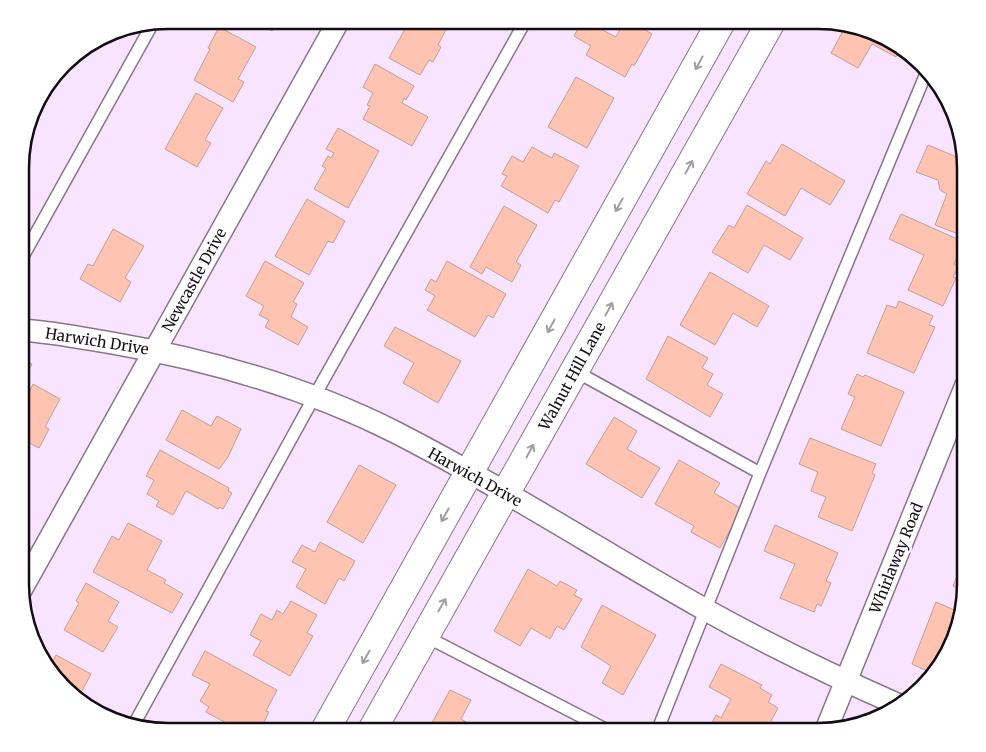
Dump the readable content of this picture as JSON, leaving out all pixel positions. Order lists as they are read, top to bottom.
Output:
{
  "streets": {
    "main road": ["Walnut Hill Lane"],
    "street": ["Newcastle Drive", "Harwich Drive", "Whirlaway Road"]
  },
  "crossings": [
    ["Newcastle Drive", "Harwich Drive"],
    ["Harwich Drive", "Walnut Hill Lane"],
    ["Harwich Drive", "Whirlaway Road"]
  ]
}
